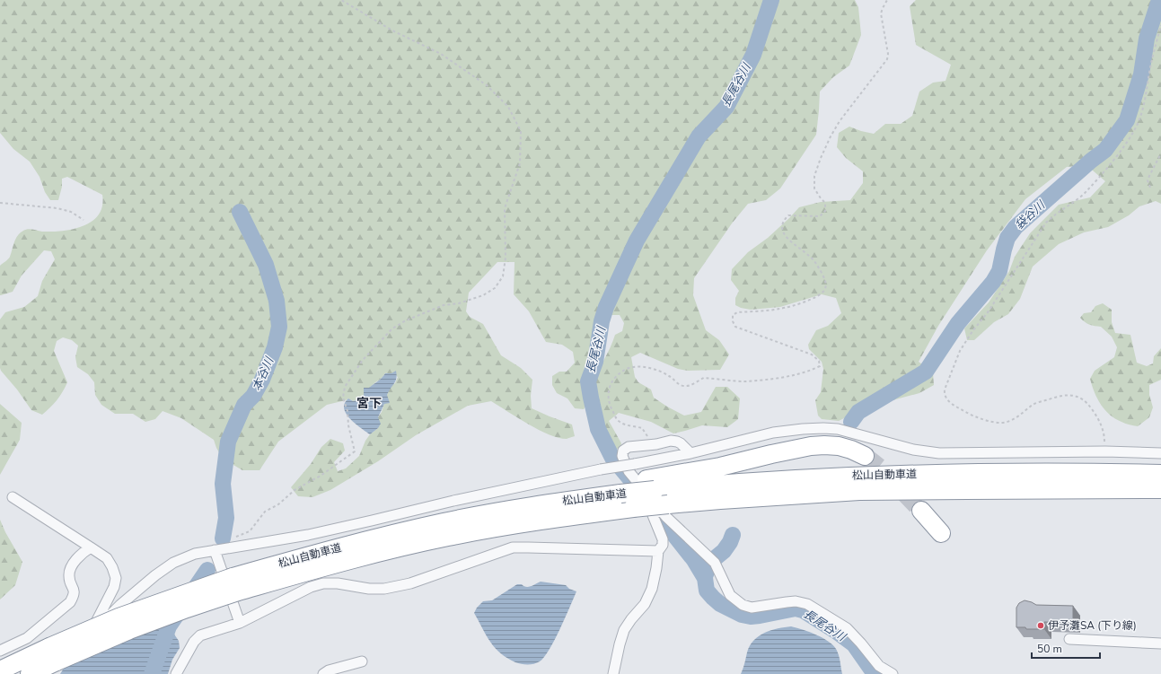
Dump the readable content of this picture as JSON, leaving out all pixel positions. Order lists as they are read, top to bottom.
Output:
{
  "streets": {
    "highway": ["松山自動車道"]
  },
  "districts": ["宮下"],
  "water": ["長尾谷川", "袋谷川", "本谷川"],
  "places": ["伊予灘SA (下り線)"],
  "scale_bar": "50 m"
}
